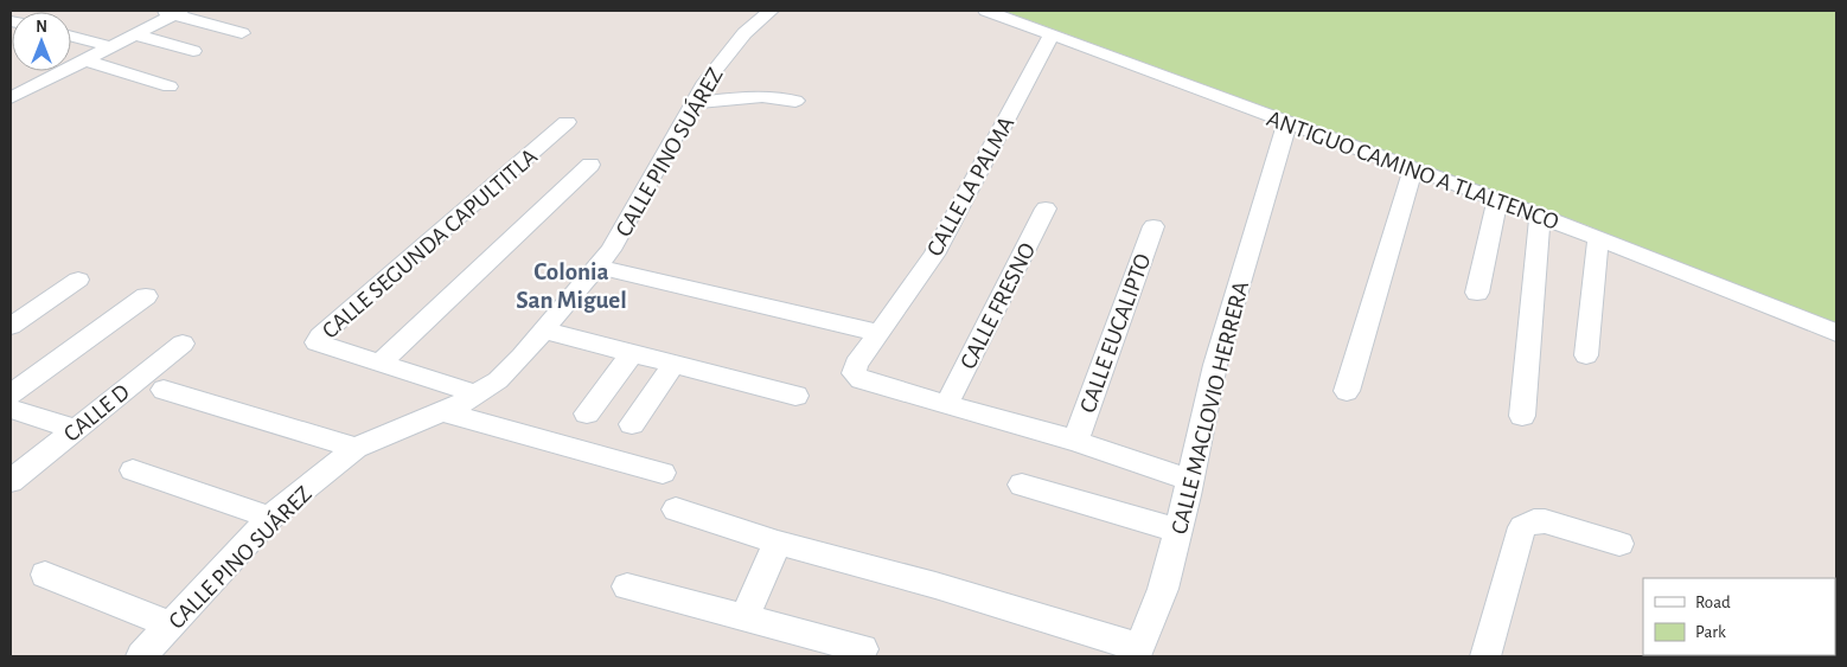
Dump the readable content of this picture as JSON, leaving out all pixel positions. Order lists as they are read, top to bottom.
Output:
{
  "streets": {
    "street": [
      "CALLE PINO SUÁREZ",
      "ANTIGUO CAMINO A TLALTENCO",
      "CALLE LA PALMA",
      "CALLE SEGUNDA CAPULTITLA",
      "CALLE FRESNO",
      "CALLE EUCALIPTO",
      "CALLE MACLOVIO HERRERA",
      "CALLE D"
    ]
  },
  "crossings": [
    ["ANTIGUO CAMINO A TLALTENCO", "CALLE LA PALMA"],
    ["ANTIGUO CAMINO A TLALTENCO", "CALLE MACLOVIO HERRERA"],
    ["CALLE LA PALMA", "CALLE FRESNO"]
  ],
  "districts": ["Colonia San Miguel"],
  "legend": ["Road", "Park"],
  "north": "top"
}
